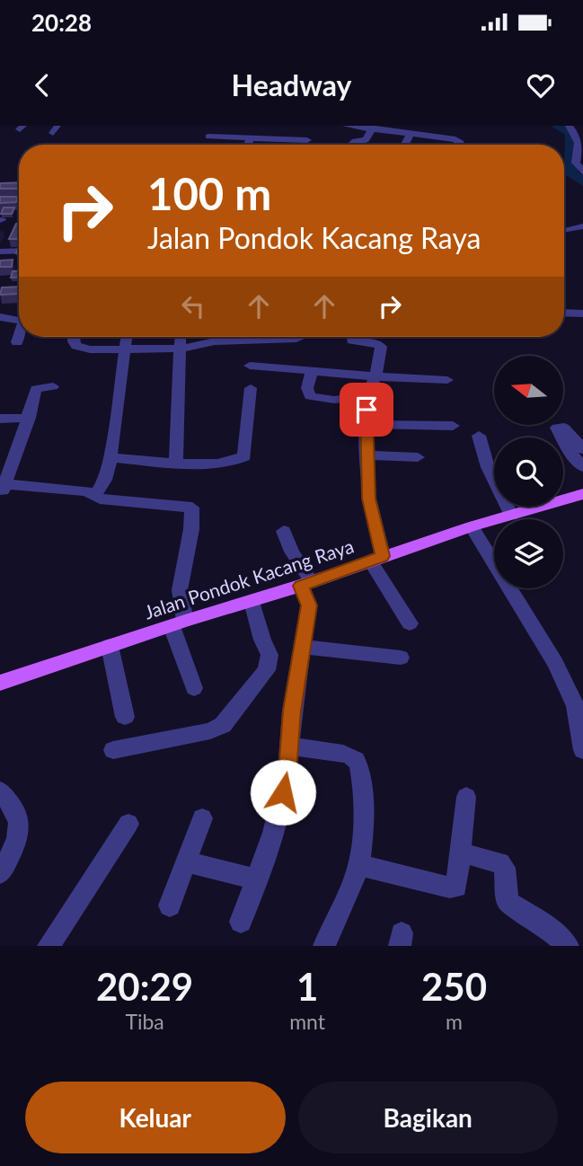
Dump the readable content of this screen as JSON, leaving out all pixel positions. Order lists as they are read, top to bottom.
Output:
{
  "streets": {
    "main road": ["Jalan Pondok Kacang Raya"]
  },
  "north": "left",
  "page": {
    "status": "20:28",
    "header": "Headway",
    "turn": ["100 m", "Jalan Pondok Kacang Raya"],
    "eta": [
      "20:29",
      "Tiba",
      "1",
      "mnt",
      "250",
      "m"
    ],
    "buttons": ["Keluar", "Bagikan"]
  }
}
